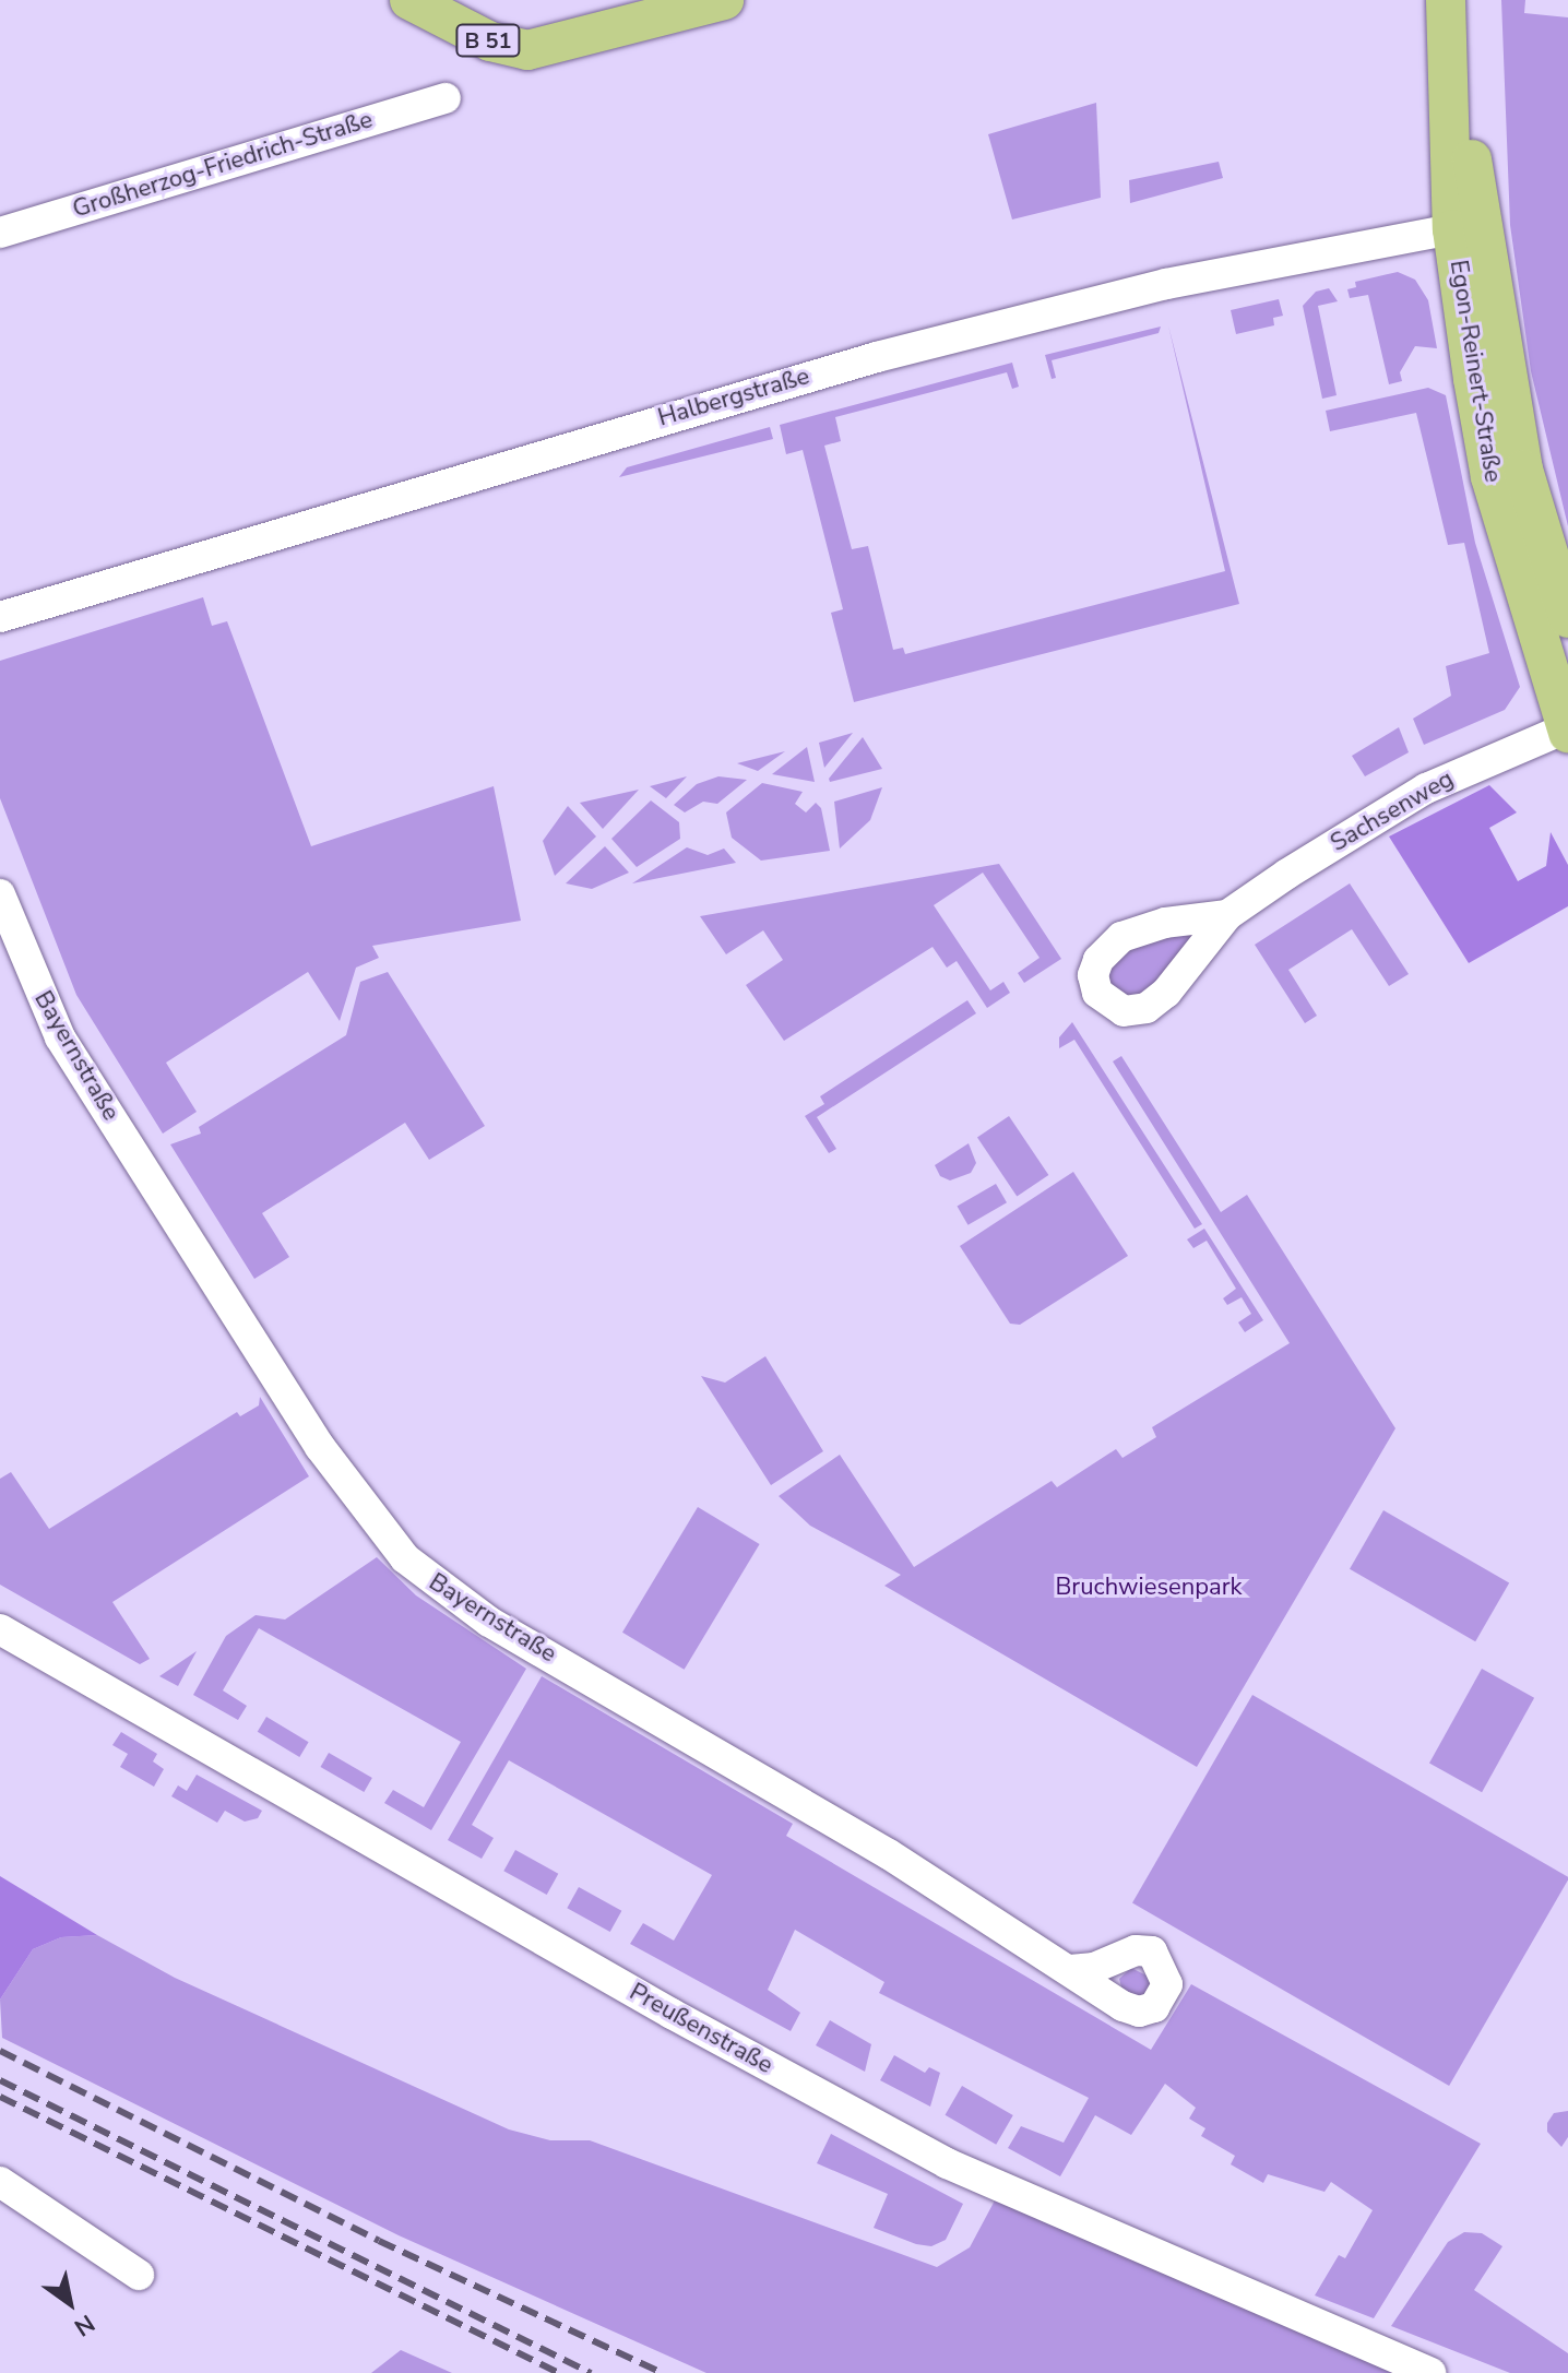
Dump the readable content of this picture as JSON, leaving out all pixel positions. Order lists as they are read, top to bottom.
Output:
{
  "streets": {
    "main road": ["B 51", "Egon-Reinert-Straße"],
    "street": [
      "Großherzog-Friedrich-Straße",
      "Halbergstraße",
      "Sachsenweg",
      "Bayernstraße",
      "Preußenstraße"
    ]
  },
  "crossings": [
    ["Egon-Reinert-Straße", "Halbergstraße"],
    ["Egon-Reinert-Straße", "Sachsenweg"]
  ],
  "parks": ["Bruchwiesenpark"],
  "north": "bottom right"
}
